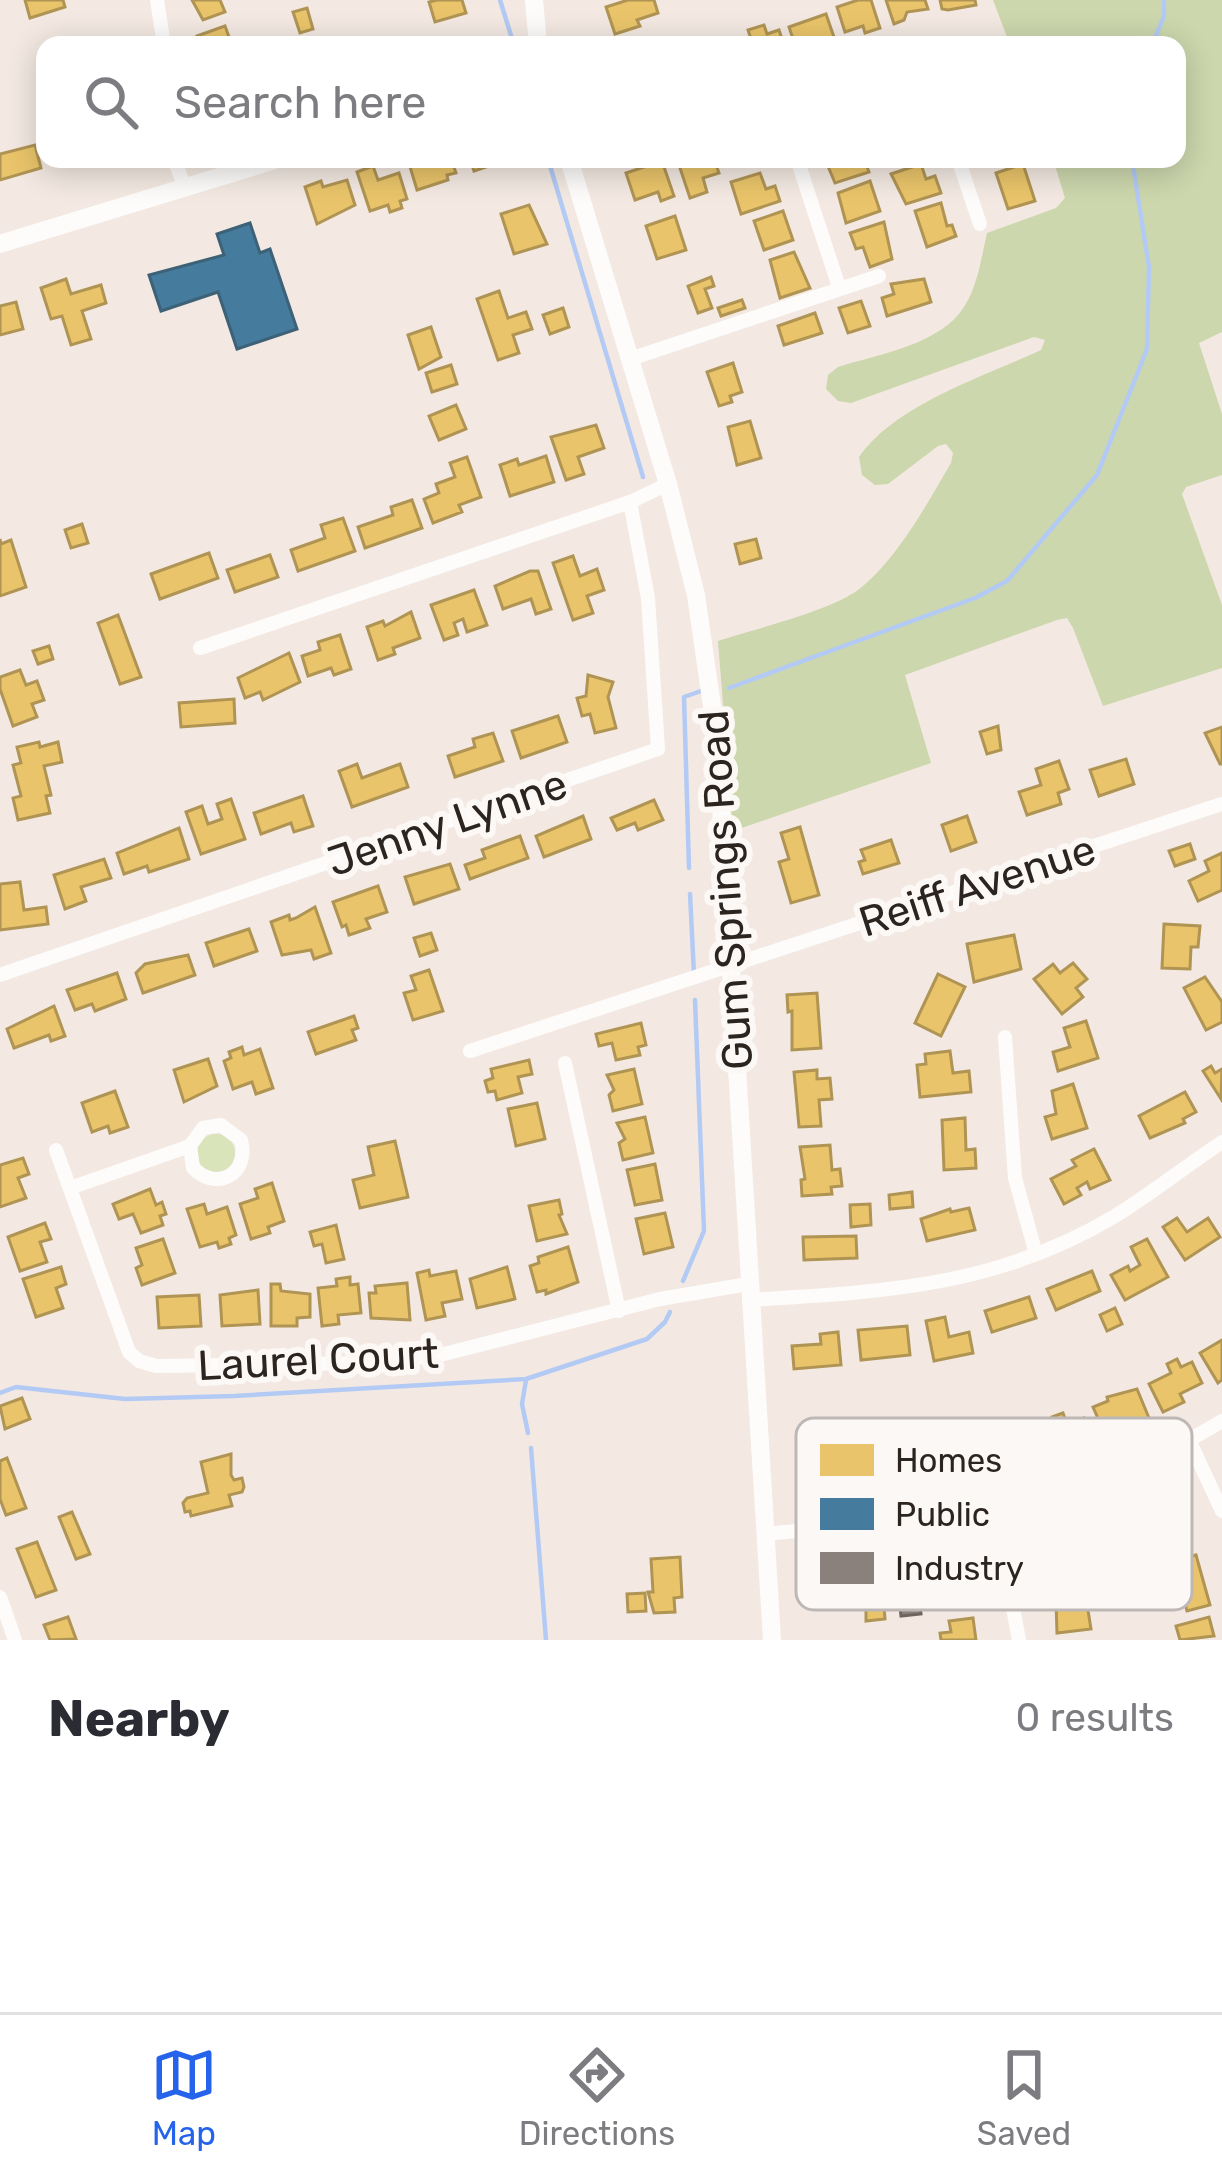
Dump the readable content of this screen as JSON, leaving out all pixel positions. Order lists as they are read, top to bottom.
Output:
{
  "streets": {
    "main road": ["Gum Springs Road"],
    "street": ["Jenny Lynne", "Reiff Avenue", "Laurel Court"]
  },
  "crossings": [
    ["Reiff Avenue", "Gum Springs Road"],
    ["Gum Springs Road", "Laurel Court"]
  ],
  "legend": ["Homes", "Public", "Industry"],
  "page": {
    "search": "Search here",
    "heading": ["Nearby", "0 results"],
    "nav": ["Map", "Directions", "Saved"]
  }
}
